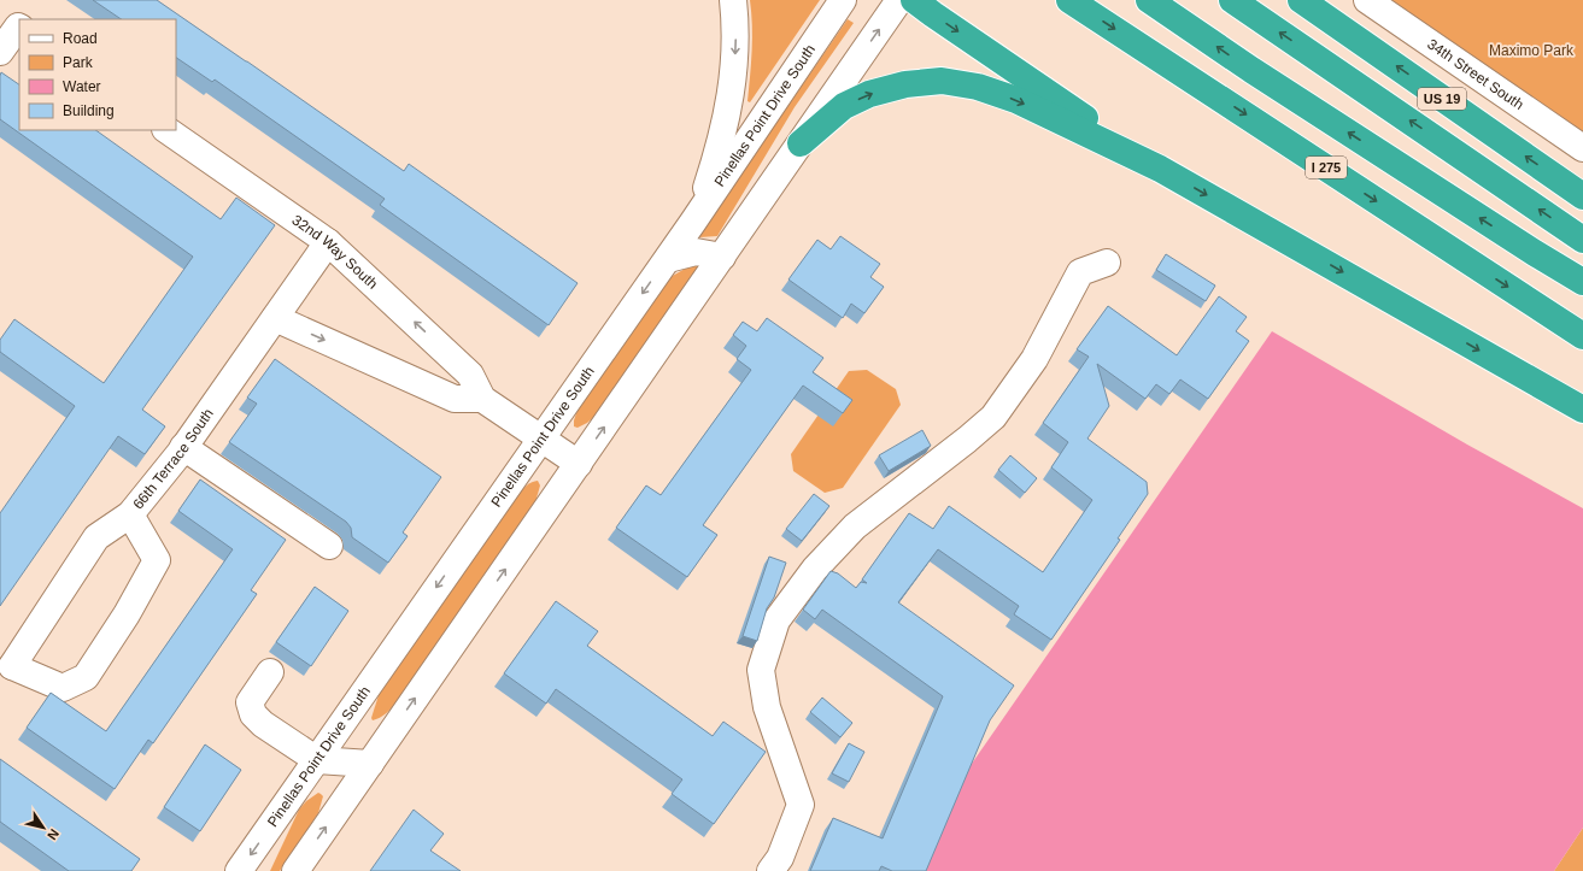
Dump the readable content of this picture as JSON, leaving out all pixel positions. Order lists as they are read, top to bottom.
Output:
{
  "streets": {
    "highway": ["US 19", "I 275"],
    "street": [
      "34th Street South",
      "Pinellas Point Drive South",
      "32nd Way South",
      "66th Terrace South"
    ]
  },
  "crossings": [
    ["Pinellas Point Drive South", "32nd Way South"],
    ["32nd Way South", "66th Terrace South"]
  ],
  "parks": ["Maximo Park"],
  "legend": [
    "Road",
    "Park",
    "Water",
    "Building"
  ],
  "north": "bottom right"
}
